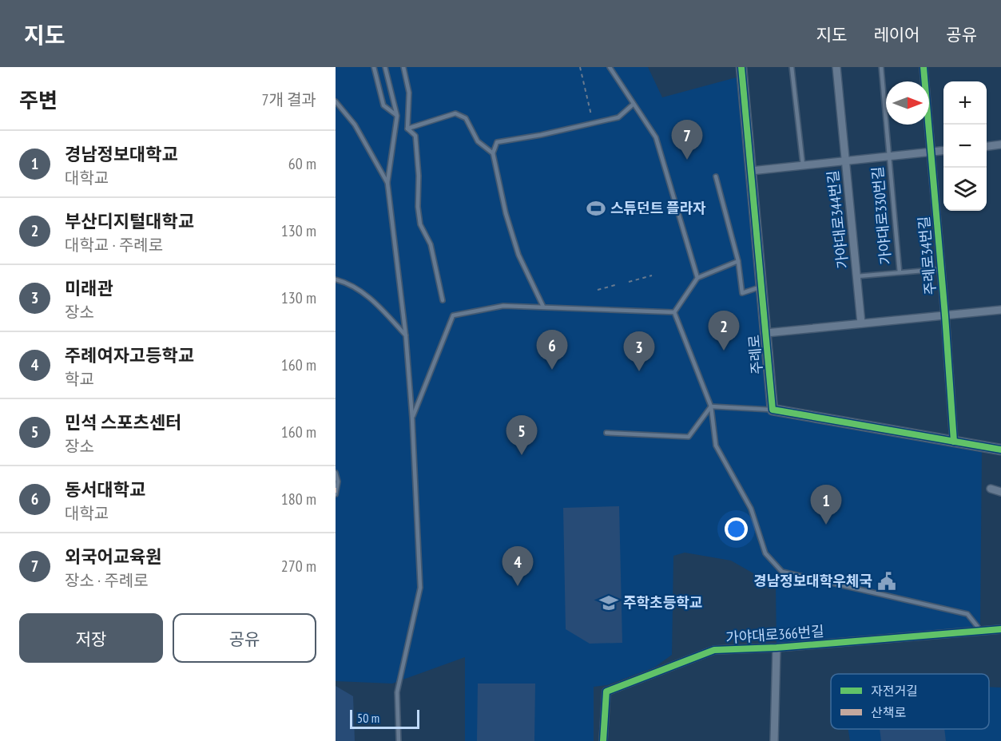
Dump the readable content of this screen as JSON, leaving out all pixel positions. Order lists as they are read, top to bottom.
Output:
{
  "streets": {
    "street": [
      "가야대로330번길",
      "가야대로344번길",
      "주례로34번길",
      "주례로",
      "가야대로366번길"
    ]
  },
  "crossings": [
    ["가야대로330번길", "가야대로344번길"],
    ["가야대로330번길", "주례로34번길"],
    ["가야대로330번길", "주례로"],
    ["가야대로344번길", "주례로34번길"]
  ],
  "places": {
    "sports": ["스튜던트 플라자"],
    "public building": ["경남정보대학우체국"],
    "school or university": ["주학초등학교"]
  },
  "legend": ["자전거길", "산책로"],
  "scale_bar": "50 m",
  "north": "right",
  "page": {
    "header": "지도",
    "nav": ["지도", "레이어", "공유"],
    "heading": ["주변", "7개 결과"],
    "map_buttons": ["+", "−"],
    "pins": [
      "7",
      "2",
      "6",
      "3",
      "5",
      "1",
      "4"
    ],
    "list": [
      {
        "mark": "1",
        "name": "경남정보대학교",
        "note": "대학교",
        "value": "60 m"
      },
      {
        "mark": "2",
        "name": "부산디지털대학교",
        "note": "대학교 · 주례로",
        "value": "130 m"
      },
      {
        "mark": "3",
        "name": "미래관",
        "note": "장소",
        "value": "130 m"
      },
      {
        "mark": "4",
        "name": "주례여자고등학교",
        "note": "학교",
        "value": "160 m"
      },
      {
        "mark": "5",
        "name": "민석 스포츠센터",
        "note": "장소",
        "value": "160 m"
      },
      {
        "mark": "6",
        "name": "동서대학교",
        "note": "대학교",
        "value": "180 m"
      },
      {
        "mark": "7",
        "name": "외국어교육원",
        "note": "장소 · 주례로",
        "value": "270 m"
      }
    ],
    "buttons": ["저장", "공유"],
    "scale": "50 m"
  }
}
